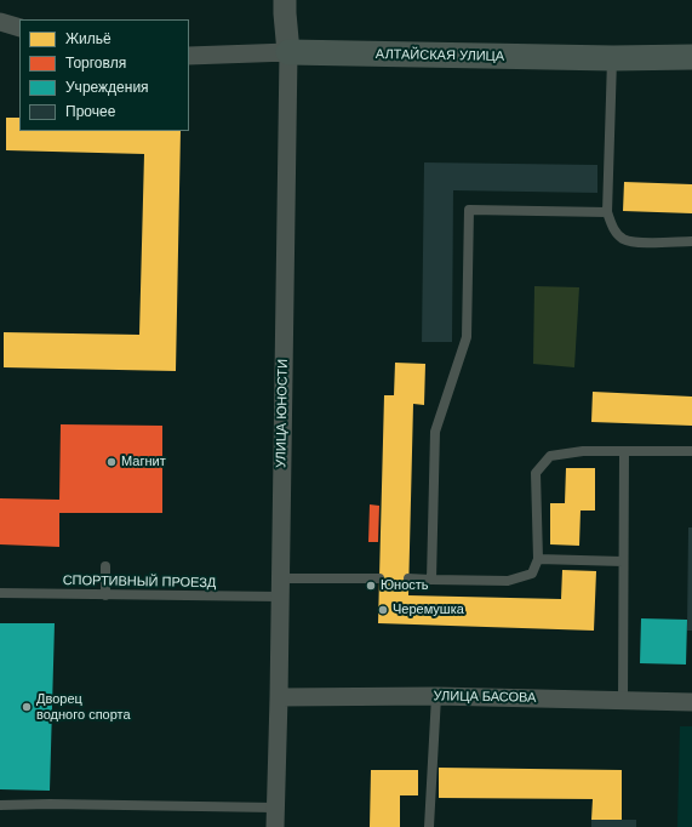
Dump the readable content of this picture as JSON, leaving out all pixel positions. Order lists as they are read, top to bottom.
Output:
{
  "streets": {
    "main road": ["АЛТАЙСКАЯ УЛИЦА"],
    "street": ["УЛИЦА ЮНОСТИ", "УЛИЦА БАСОВА"],
    "lane": ["СПОРТИВНЫЙ ПРОЕЗД"]
  },
  "crossings": [
    ["АЛТАЙСКАЯ УЛИЦА", "УЛИЦА ЮНОСТИ"],
    ["УЛИЦА ЮНОСТИ", "СПОРТИВНЫЙ ПРОЕЗД"],
    ["УЛИЦА ЮНОСТИ", "УЛИЦА БАСОВА"]
  ],
  "places": [
    "Магнит",
    "Юность",
    "Черемушка",
    "Дворец водного спорта"
  ],
  "legend": [
    "Жильё",
    "Торговля",
    "Учреждения",
    "Прочее"
  ]
}
